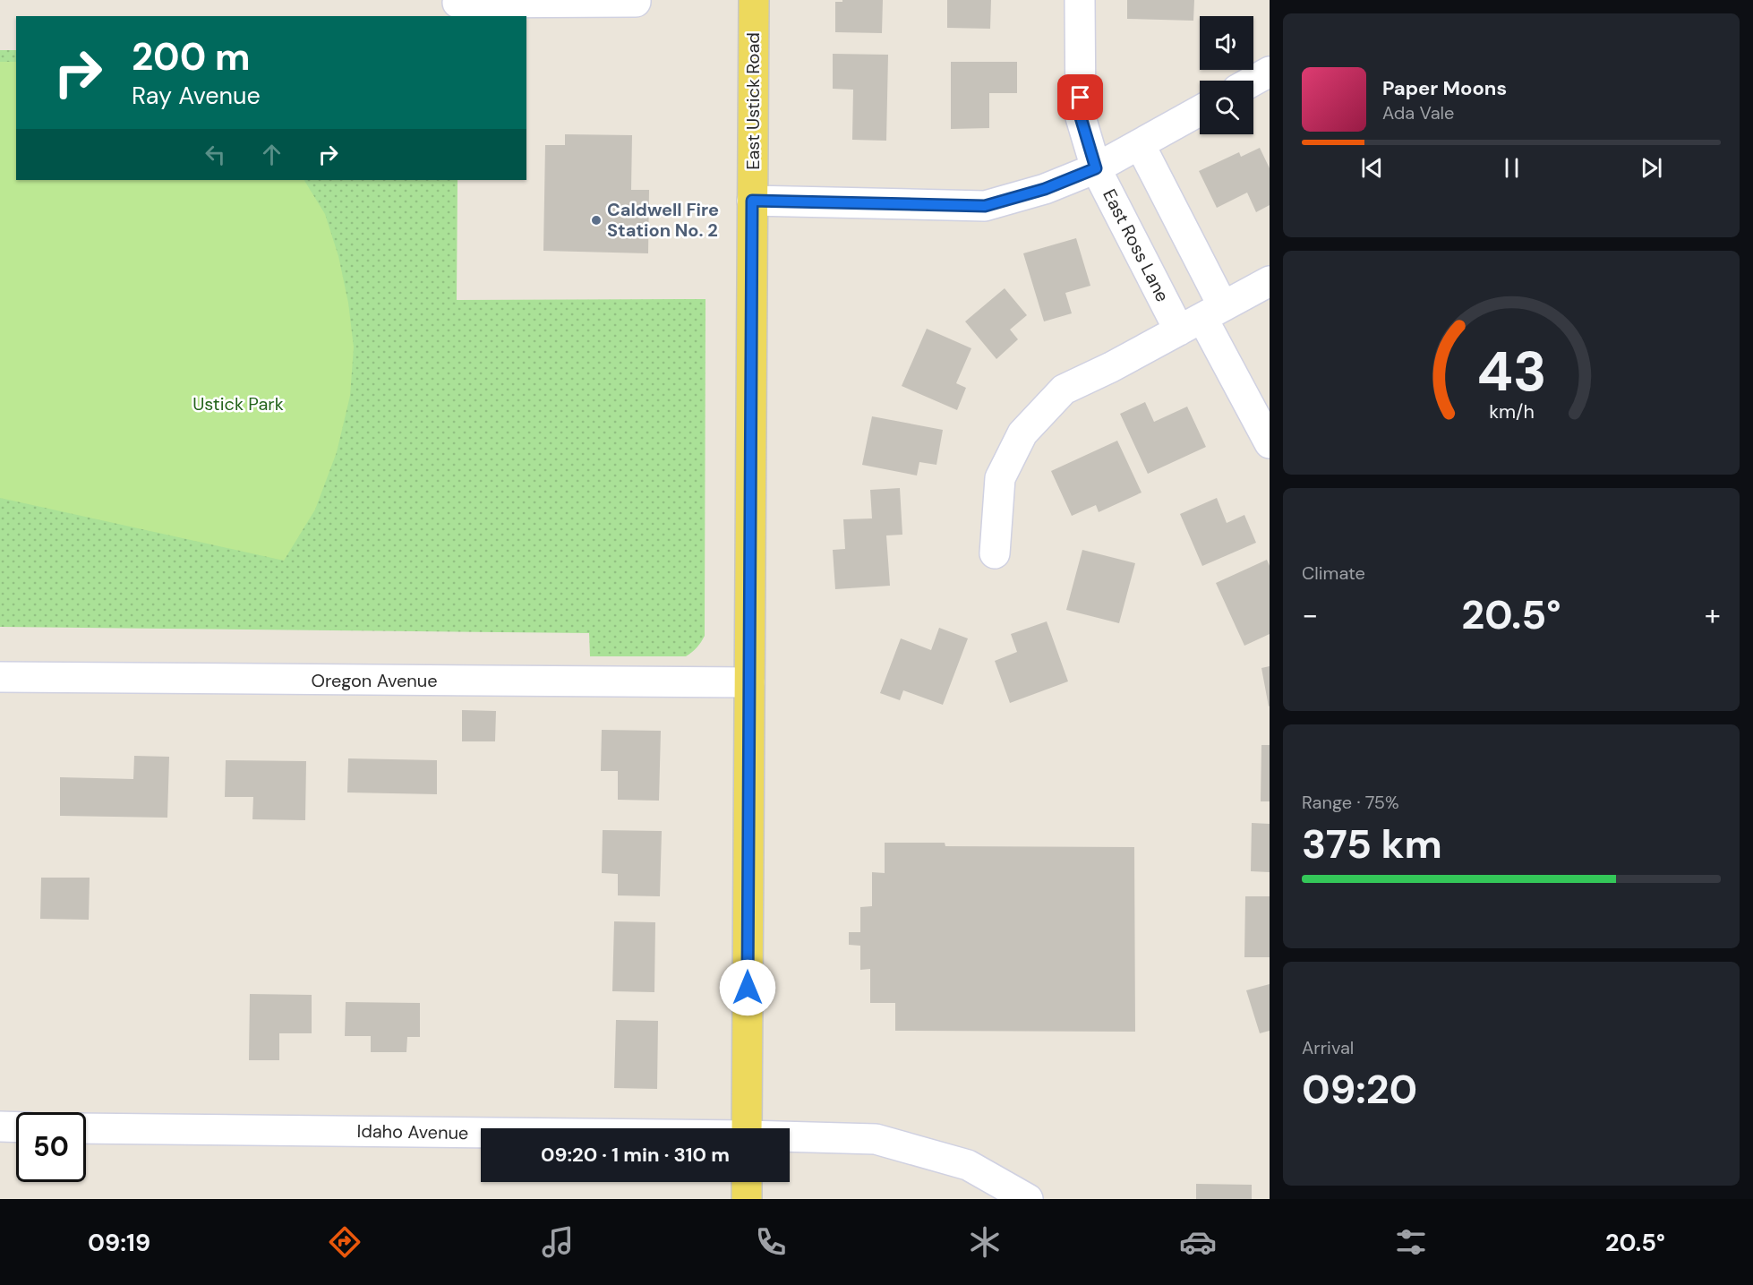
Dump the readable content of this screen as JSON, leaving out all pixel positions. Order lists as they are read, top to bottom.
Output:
{
  "streets": {
    "main road": ["East Ustick Road"],
    "street": ["East Ross Lane", "Oregon Avenue", "Idaho Avenue"]
  },
  "crossings": [
    ["East Ustick Road", "Oregon Avenue"]
  ],
  "parks": ["Ustick Park"],
  "places": ["Caldwell Fire Station No. 2"],
  "page": {
    "turn": ["200 m", "Ray Avenue"],
    "song": ["Paper Moons", "Ada Vale"],
    "tile": [
      "Climate",
      ["Range · 75%", "375 km"],
      ["Arrival", "09:20"]
    ],
    "heat": ["−", "20.5°", "+"],
    "limit": "50",
    "trip": "09:20 · 1 min · 310 m",
    "tabs": ["09:19", "20.5°"],
    "gauge": ["43", "km/h"]
  }
}
